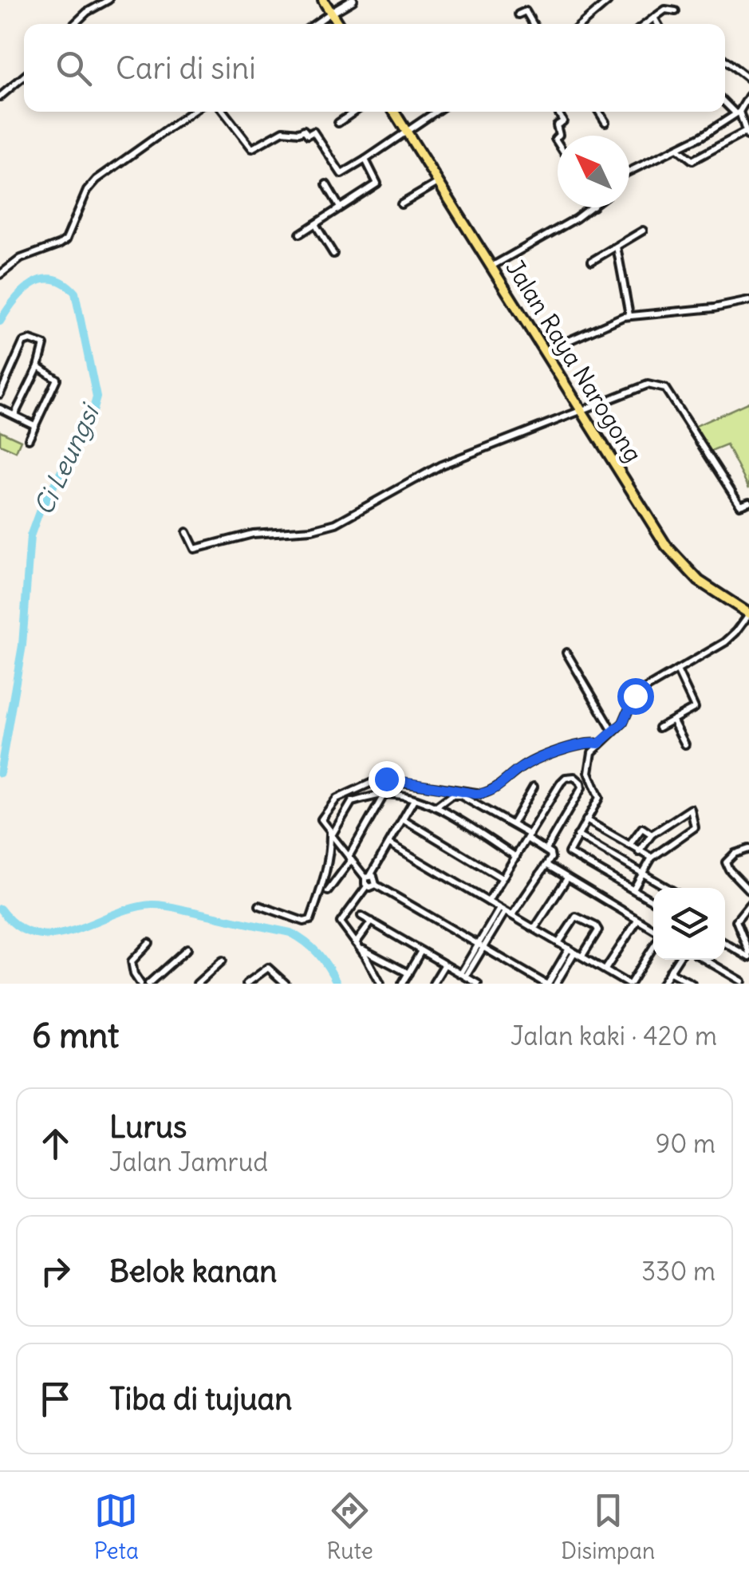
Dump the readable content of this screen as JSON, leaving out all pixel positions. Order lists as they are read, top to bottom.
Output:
{
  "streets": {
    "main road": ["Jalan Raya Narogong"]
  },
  "water": ["Ci Leungsi"],
  "north": "top left",
  "page": {
    "search": "Cari di sini",
    "heading": ["6 mnt", "Jalan kaki · 420 m"],
    "list": [
      ["Lurus", "Jalan Jamrud", "90 m"],
      ["Belok kanan", "330 m"],
      "Tiba di tujuan"
    ],
    "nav": ["Peta", "Rute", "Disimpan"]
  }
}
